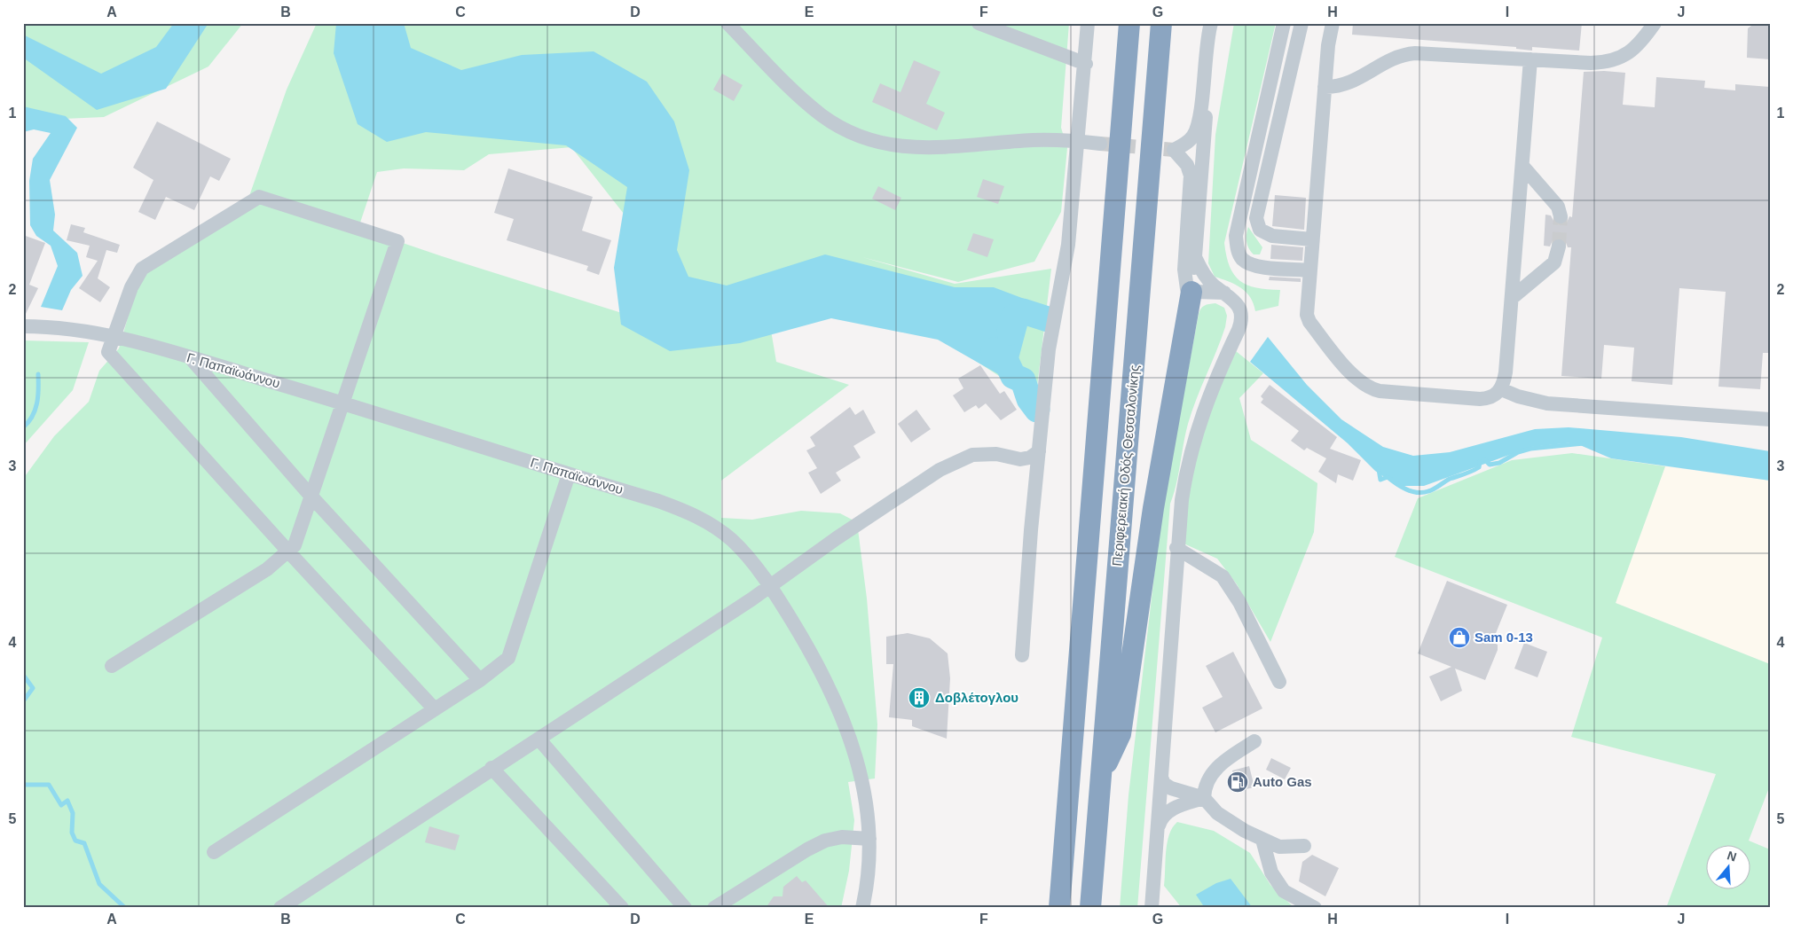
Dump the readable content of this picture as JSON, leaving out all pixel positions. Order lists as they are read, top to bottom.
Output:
{
  "streets": {
    "highway": ["Περιφερειακή Οδός Θεσσαλονίκης"],
    "street": ["Γ. Παπαϊωάννου"]
  },
  "places": {
    "shop": ["Sam 0-13"],
    "building": ["Δοβλέτογλου"],
    "fuel station": ["Auto Gas"]
  },
  "north": "top",
  "grid": {
    "columns": [
      "A",
      "B",
      "C",
      "D",
      "E",
      "F",
      "G",
      "H",
      "I",
      "J"
    ],
    "rows": [
      "1",
      "2",
      "3",
      "4",
      "5"
    ]
  }
}
